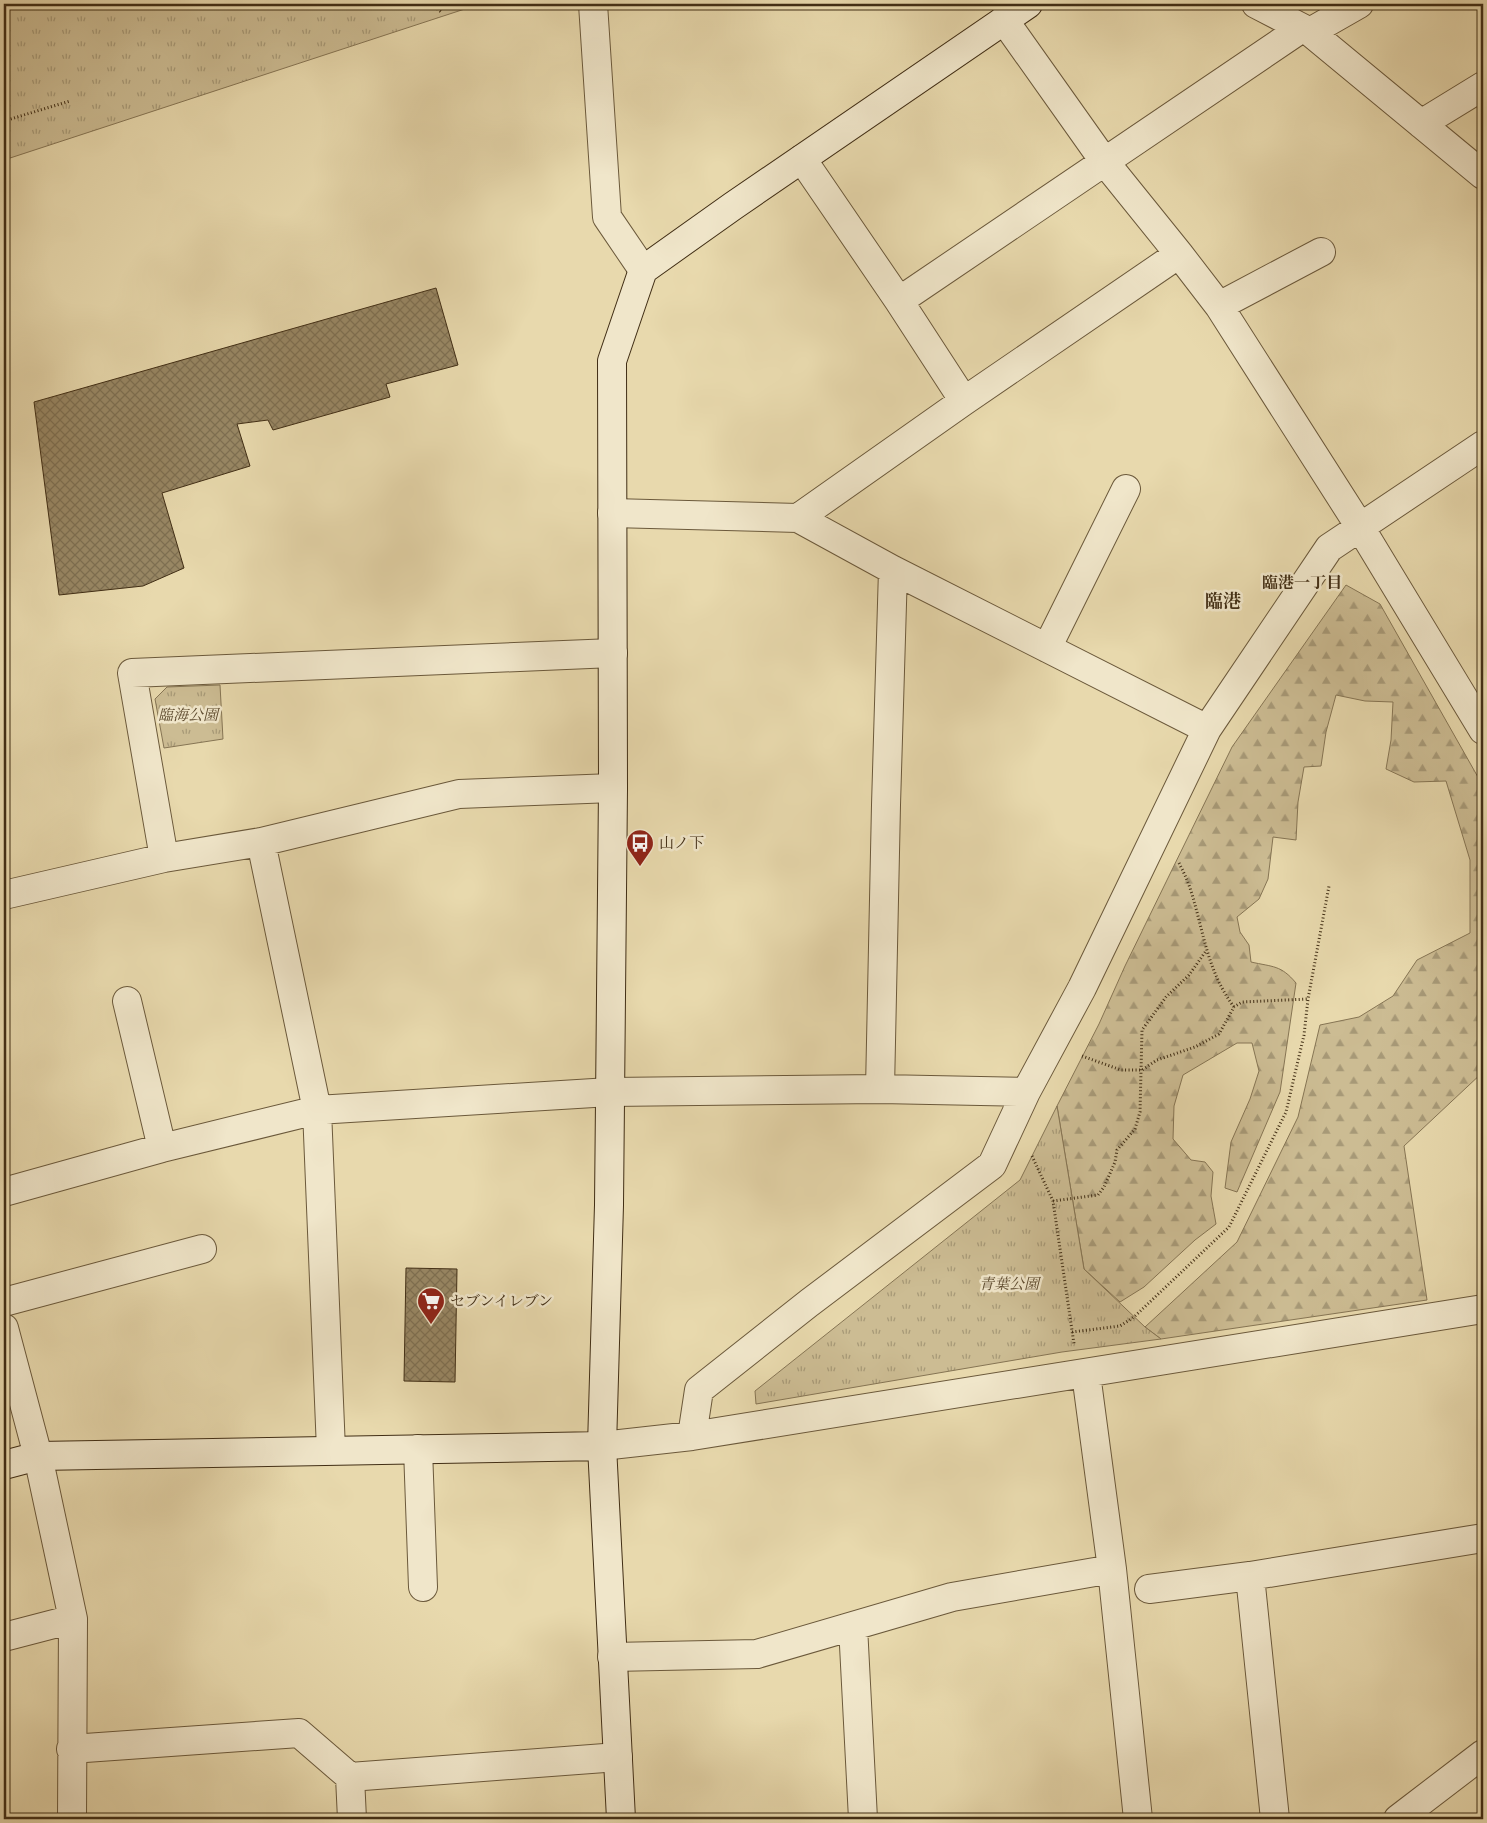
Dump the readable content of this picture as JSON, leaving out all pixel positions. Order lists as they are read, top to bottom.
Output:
{
  "districts": ["臨港一丁目", "臨港"],
  "parks": ["臨海公園", "青葉公園"],
  "places": {
    "bus stop": ["山ノ下"],
    "supermarket": ["セブンイレブン"]
  }
}
